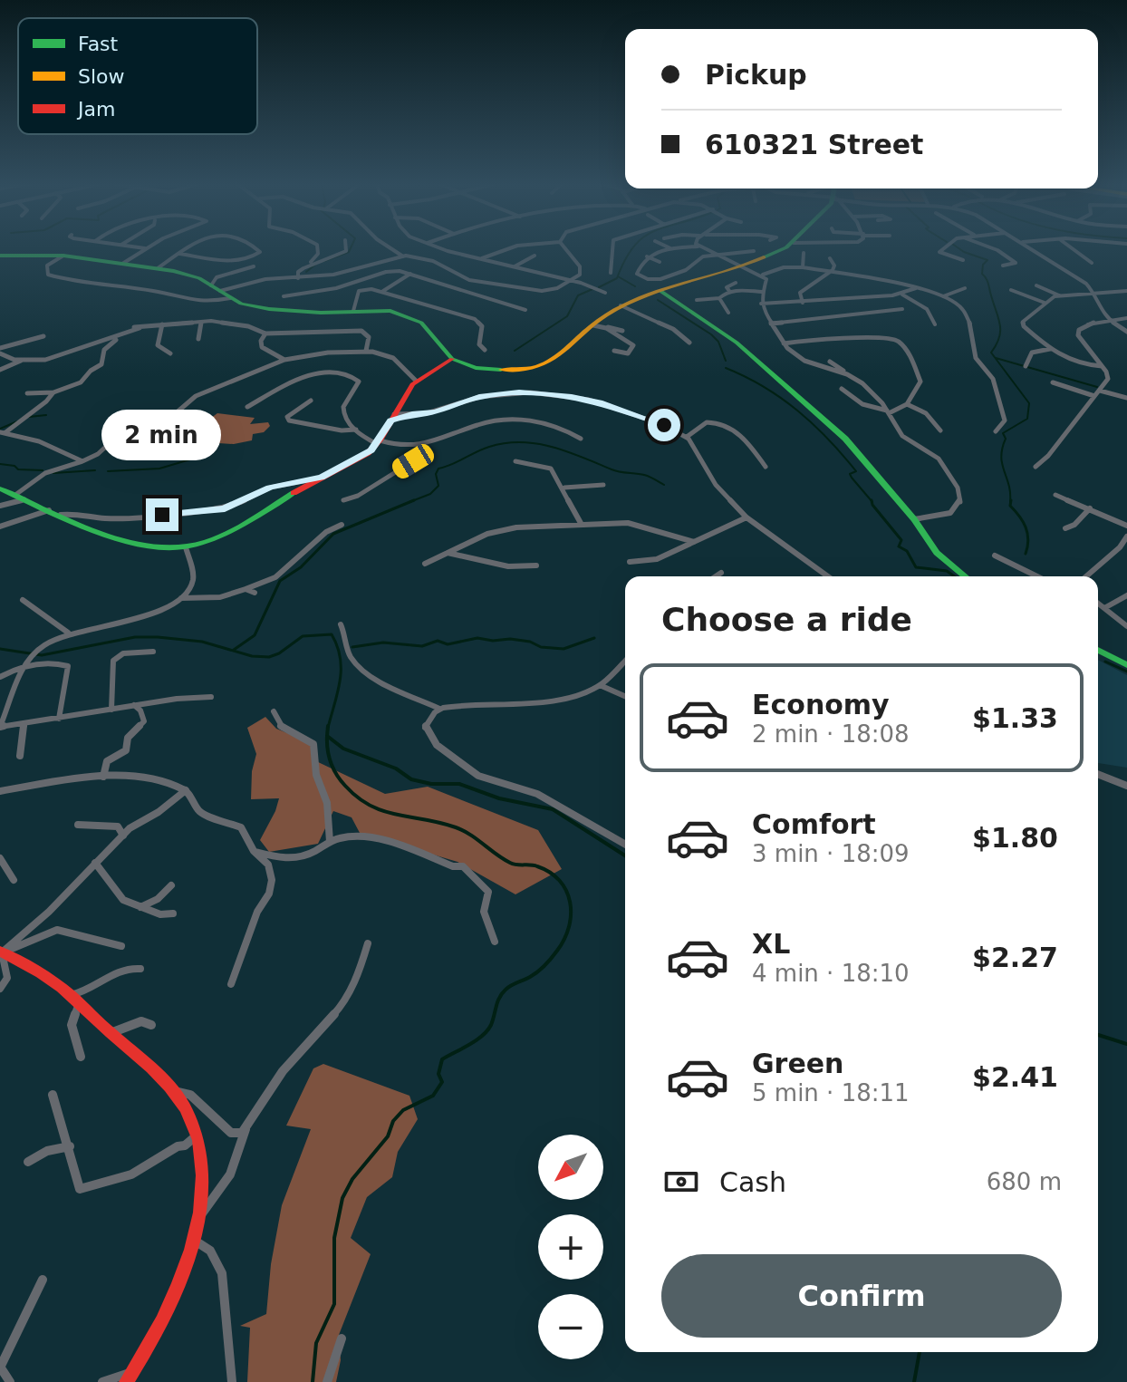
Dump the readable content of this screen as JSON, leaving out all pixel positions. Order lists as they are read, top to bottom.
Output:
{
  "legend": ["Fast", "Slow", "Jam"],
  "north": "bottom left",
  "page": {
    "banner": ["Pickup", "610321 Street"],
    "bubble": "2 min",
    "heading": "Choose a ride",
    "list": [
      {
        "name": "Economy",
        "note": "2 min · 18:08",
        "value": "$1.33"
      },
      {
        "name": "Comfort",
        "note": "3 min · 18:09",
        "value": "$1.80"
      },
      {
        "name": "XL",
        "note": "4 min · 18:10",
        "value": "$2.27"
      },
      {
        "name": "Green",
        "note": "5 min · 18:11",
        "value": "$2.41"
      }
    ],
    "map_buttons": ["+", "−"],
    "pay": ["Cash", "680 m"],
    "buttons": "Confirm"
  }
}
